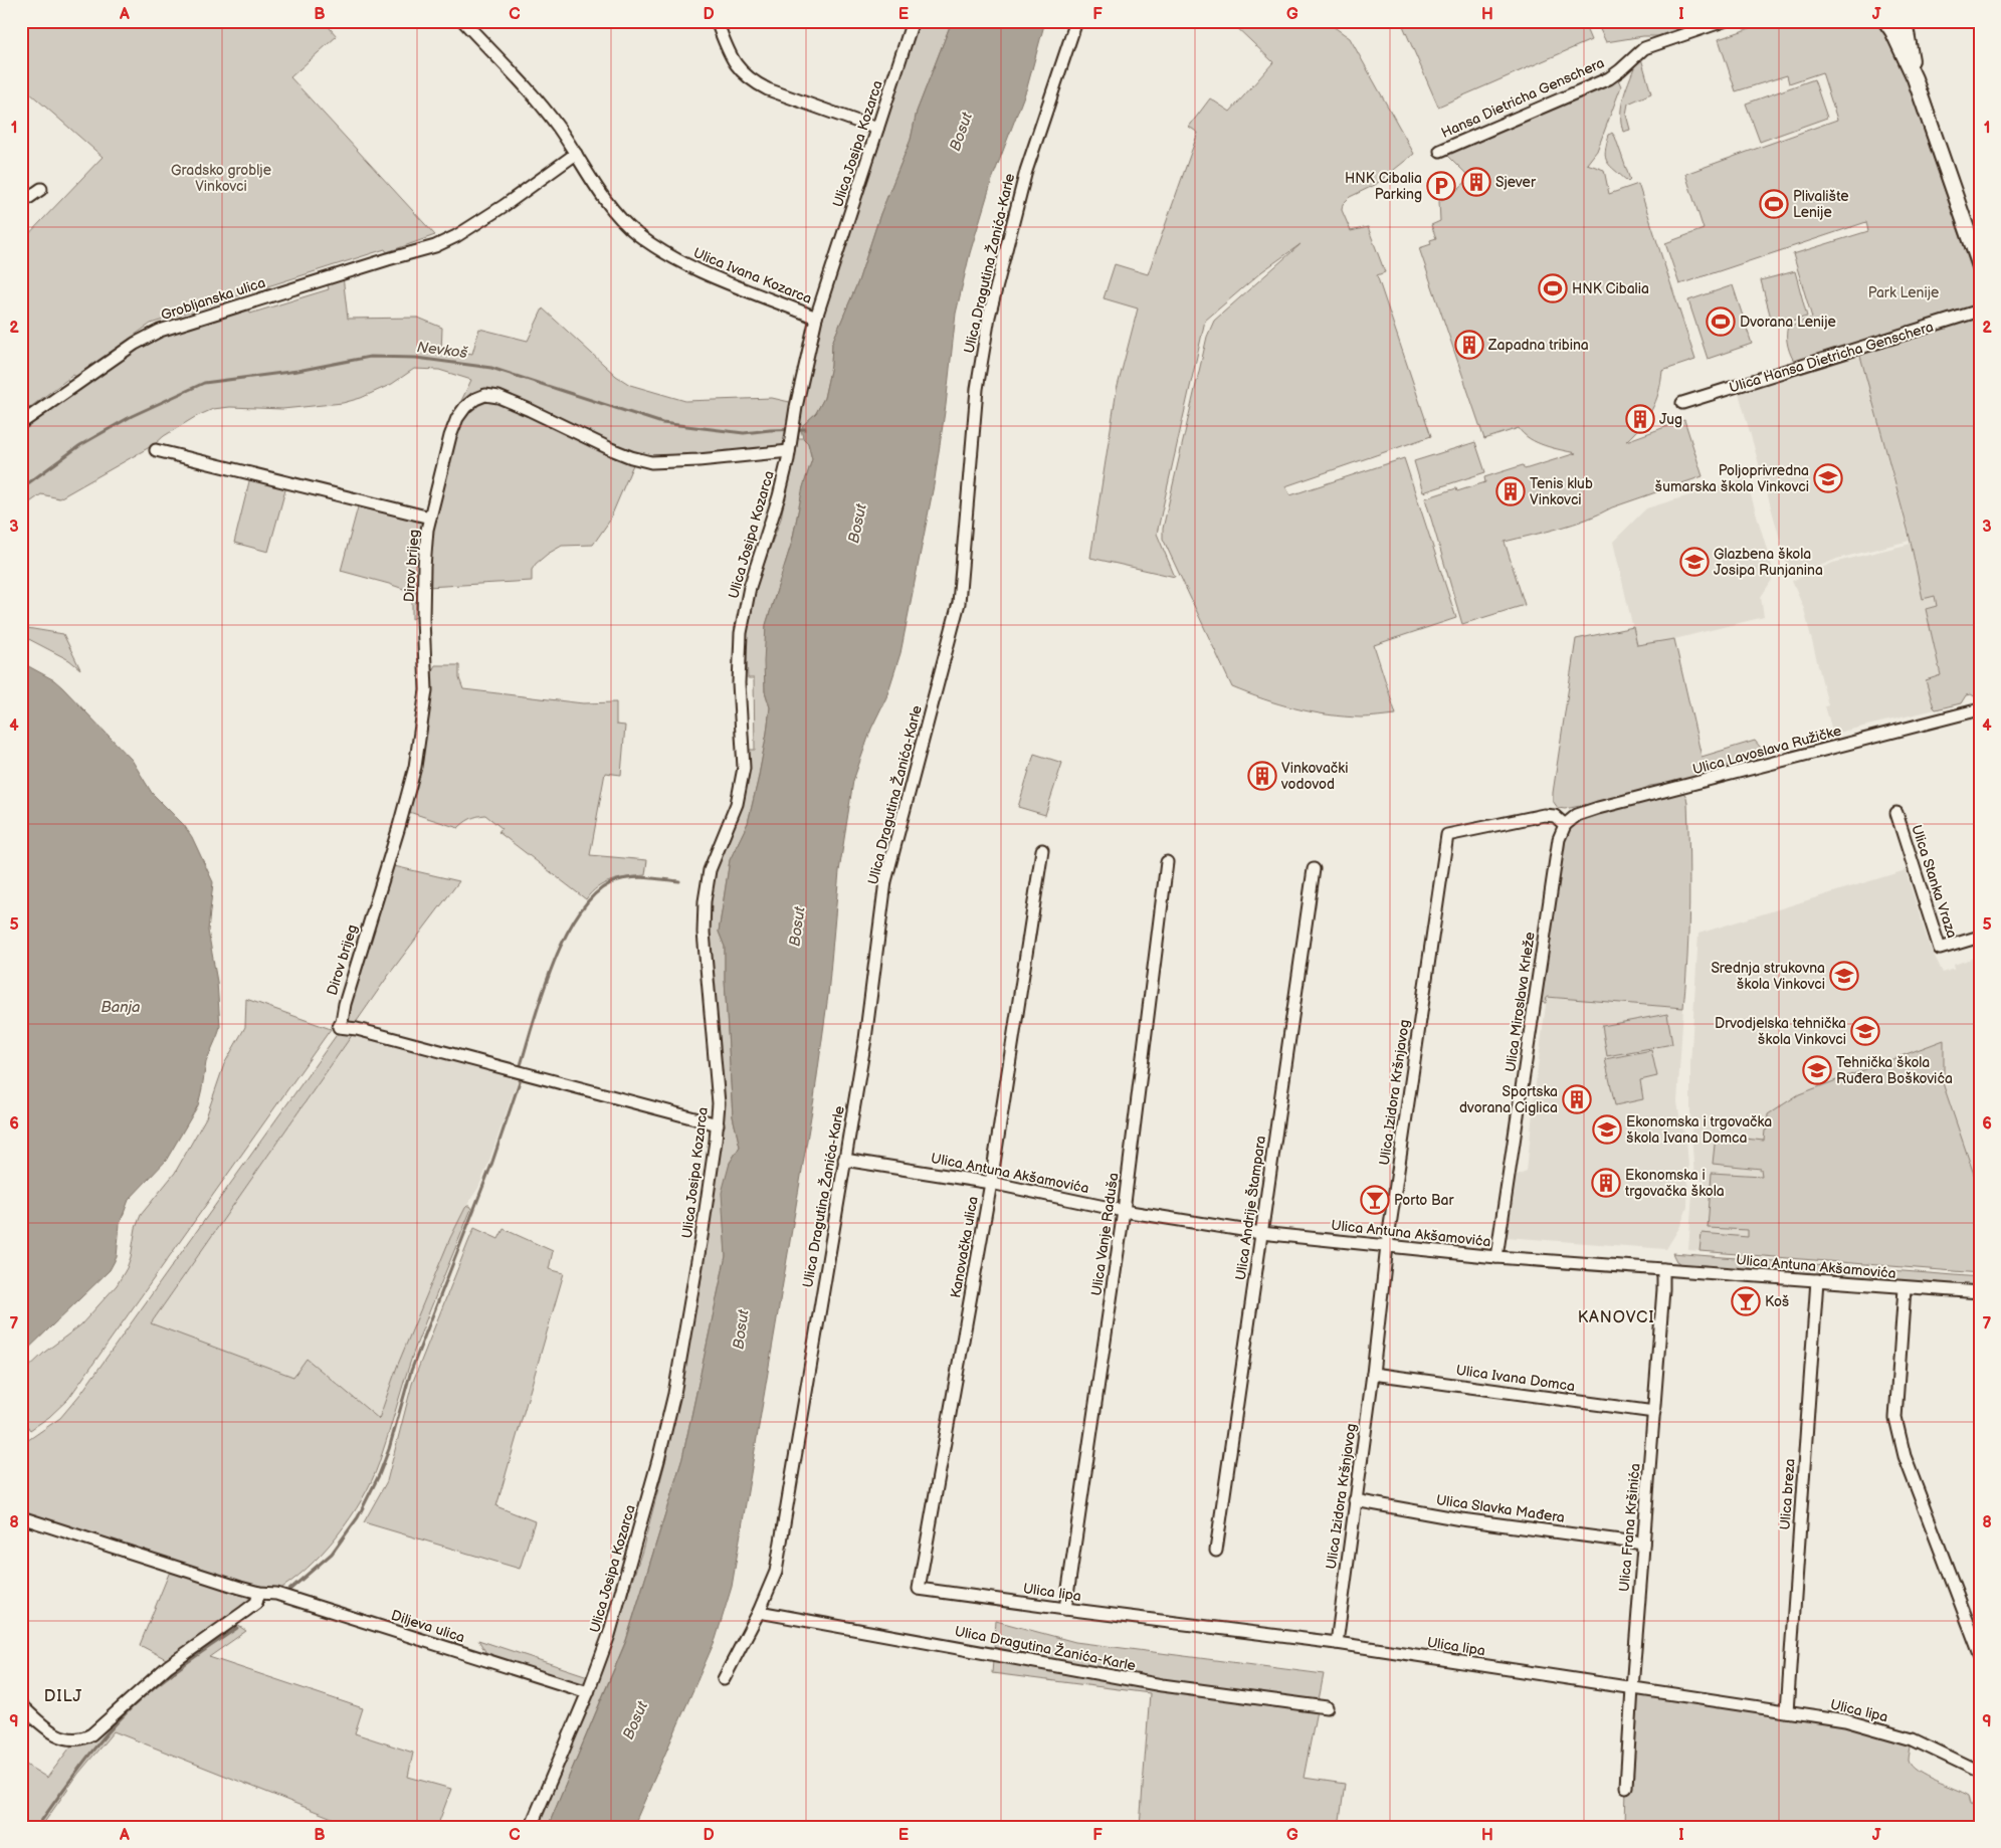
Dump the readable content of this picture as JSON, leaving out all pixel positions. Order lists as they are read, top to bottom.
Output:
{
  "streets": {
    "street": [
      "Hansa Dietricha Genschera",
      "Ulica Josipa Kozarca",
      "Ulica Dragutina Žanića-Karle",
      "Ulica Ivana Kozarca",
      "Grobljanska ulica",
      "Ulica Hansa Dietricha Genschera",
      "Dirov brijeg",
      "Ulica Lavoslava Ružičke",
      "Ulica Stanka Vraza",
      "Ulica Miroslava Krleže",
      "Ulica Izidora Kršnjavog",
      "Ulica Antuna Akšamovića",
      "Ulica Andrije Štampara",
      "Ulica Vanje Raduša",
      "Kanovačka ulica",
      "Ulica Ivana Domca",
      "Ulica breza",
      "Ulica Slavka Mađera",
      "Ulica Frana Kršinića",
      "Ulica lipa",
      "Diljeva ulica"
    ]
  },
  "crossings": [
    ["Ulica Josipa Kozarca", "Ulica Ivana Kozarca"],
    ["Ulica Josipa Kozarca", "Dirov brijeg"],
    ["Ulica Josipa Kozarca", "Diljeva ulica"],
    ["Ulica Dragutina Žanića-Karle", "Ulica Antuna Akšamovića"],
    ["Ulica Ivana Kozarca", "Grobljanska ulica"],
    ["Ulica Lavoslava Ružičke", "Ulica Miroslava Krleže"],
    ["Ulica Lavoslava Ružičke", "Ulica Izidora Kršnjavog"],
    ["Ulica Miroslava Krleže", "Ulica Izidora Kršnjavog"],
    ["Ulica Miroslava Krleže", "Ulica Antuna Akšamovića"],
    ["Ulica Izidora Kršnjavog", "Ulica Antuna Akšamovića"],
    ["Ulica Izidora Kršnjavog", "Ulica Ivana Domca"],
    ["Ulica Izidora Kršnjavog", "Ulica Slavka Mađera"],
    ["Ulica Izidora Kršnjavog", "Ulica lipa"],
    ["Ulica Antuna Akšamovića", "Ulica Andrije Štampara"],
    ["Ulica Antuna Akšamovića", "Ulica Vanje Raduša"],
    ["Ulica Antuna Akšamovića", "Kanovačka ulica"],
    ["Ulica Antuna Akšamovića", "Ulica breza"],
    ["Ulica Antuna Akšamovića", "Ulica Frana Kršinića"],
    ["Ulica Vanje Raduša", "Ulica lipa"],
    ["Kanovačka ulica", "Ulica lipa"],
    ["Ulica Ivana Domca", "Ulica Frana Kršinića"],
    ["Ulica breza", "Ulica lipa"],
    ["Ulica Slavka Mađera", "Ulica Frana Kršinića"],
    ["Ulica Frana Kršinića", "Ulica lipa"]
  ],
  "districts": ["KANOVCI", "DILJ"],
  "water": ["Bosut", "Nevkoš", "Banja"],
  "parks": ["Gradsko groblje Vinkovci", "Park Lenije"],
  "places": {
    "building": [
      "Sjever",
      "Zapadna tribina",
      "Jug",
      "Tenis klub Vinkovci",
      "Vinkovački vodovod",
      "Sportska dvorana Ciglica",
      "Ekonomska i trgovačka škola"
    ],
    "parking": ["HNK Cibalia Parking"],
    "sports": ["Plivalište Lenije", "HNK Cibalia", "Dvorana Lenije"],
    "school or university": [
      "Poljoprivredna šumarska škola Vinkovci",
      "Glazbena škola Josipa Runjanina",
      "Srednja strukovna škola Vinkovci",
      "Drvodjelska tehnička škola Vinkovci",
      "Tehnička škola Ruđera Boškovića",
      "Ekonomska i trgovačka škola Ivana Domca"
    ],
    "bar": ["Porto Bar", "Koš"]
  },
  "grid": {
    "columns": [
      "A",
      "B",
      "C",
      "D",
      "E",
      "F",
      "G",
      "H",
      "I",
      "J"
    ],
    "rows": [
      "1",
      "2",
      "3",
      "4",
      "5",
      "6",
      "7",
      "8",
      "9"
    ]
  }
}
